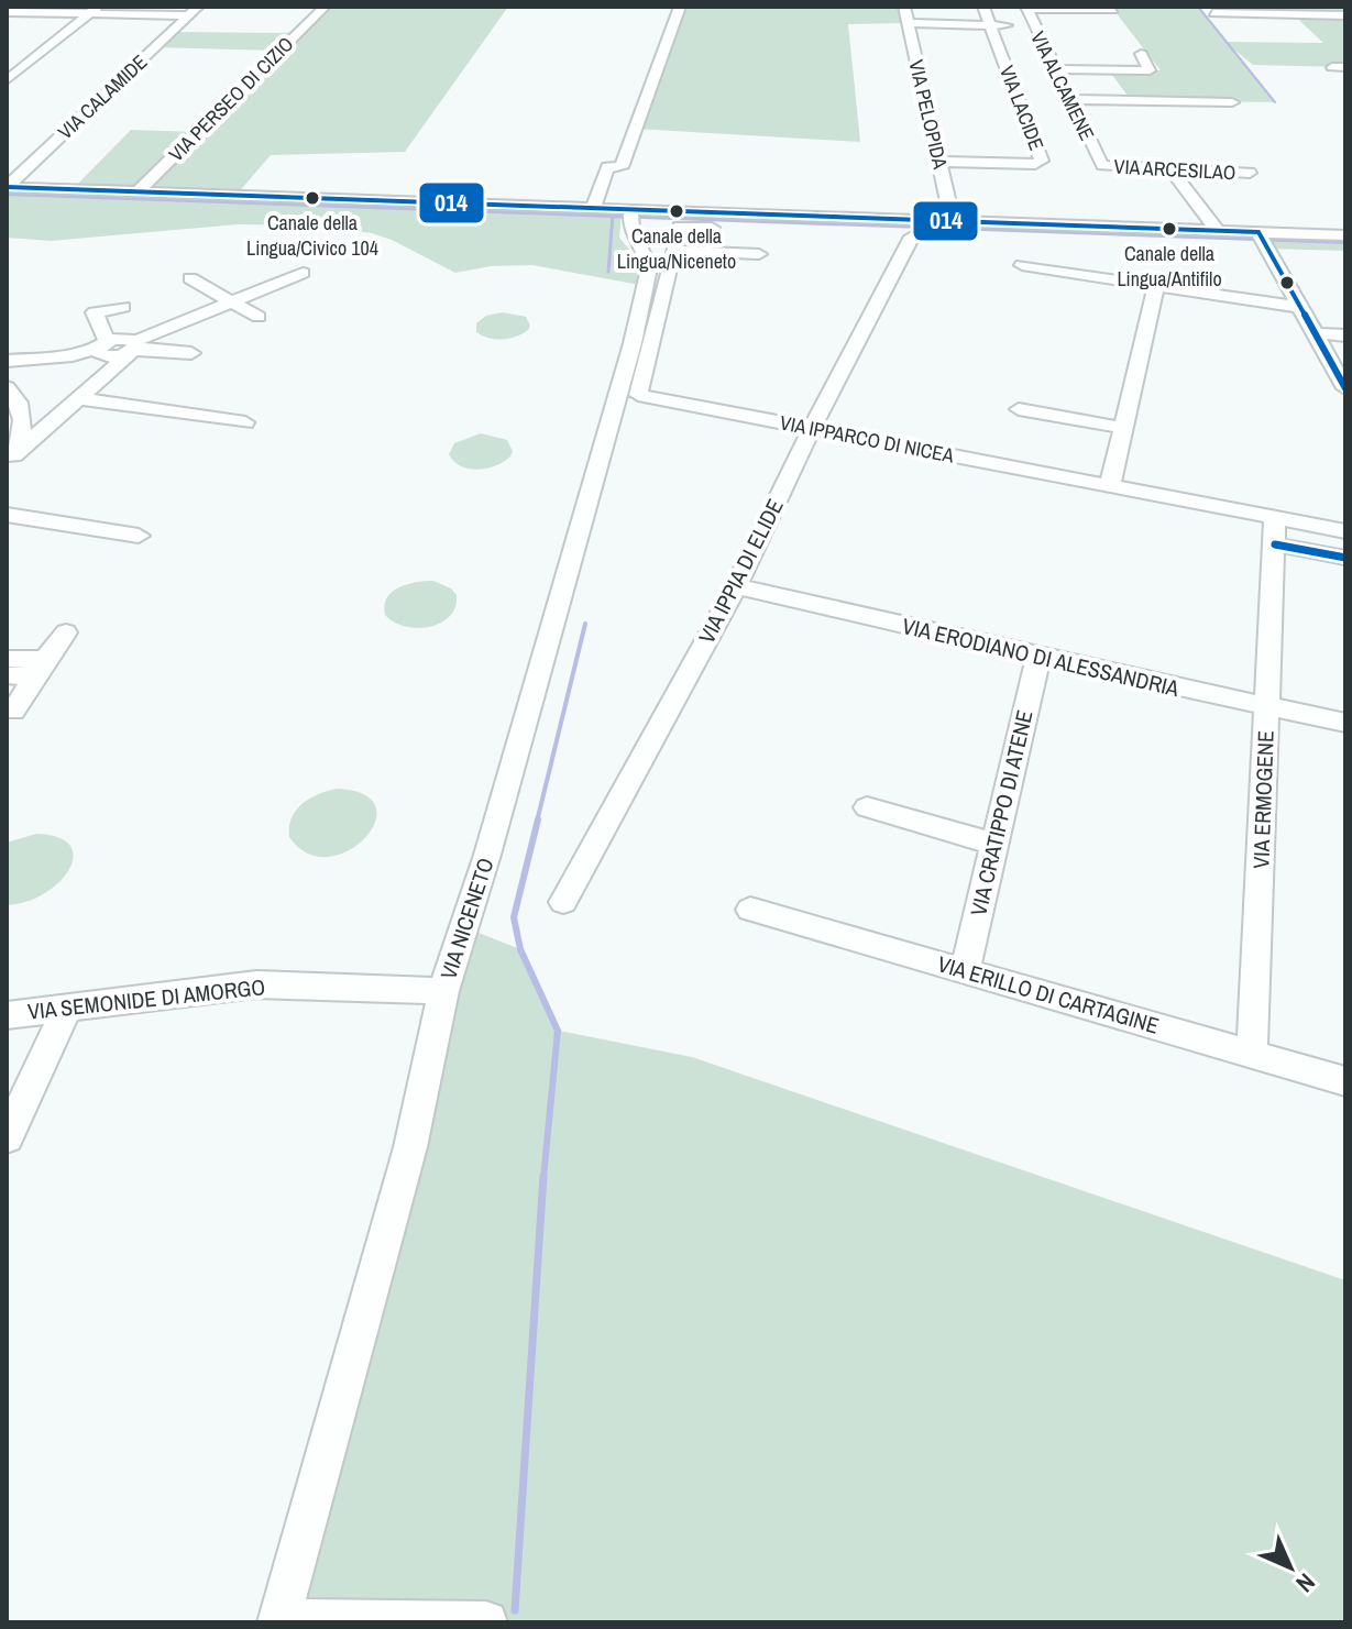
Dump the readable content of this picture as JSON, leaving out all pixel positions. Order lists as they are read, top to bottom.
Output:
{
  "streets": {
    "street": [
      "VIA ALCAMENE",
      "VIA CALAMIDE",
      "VIA PERSEO DI CIZIO",
      "VIA LACIDE",
      "VIA PELOPIDA",
      "VIA ARCESILAO",
      "VIA IPPARCO DI NICEA",
      "VIA IPPIA DI ELIDE",
      "VIA ERODIANO DI ALESSANDRIA",
      "VIA ERMOGENE",
      "VIA CRATIPPO DI ATENE",
      "VIA NICENETO",
      "VIA ERILLO DI CARTAGINE",
      "VIA SEMONIDE DI AMORGO"
    ]
  },
  "crossings": [
    ["VIA ALCAMENE", "VIA ARCESILAO"],
    ["VIA LACIDE", "VIA PELOPIDA"],
    ["VIA IPPARCO DI NICEA", "VIA IPPIA DI ELIDE"],
    ["VIA IPPARCO DI NICEA", "VIA ERMOGENE"],
    ["VIA IPPARCO DI NICEA", "VIA NICENETO"],
    ["VIA IPPIA DI ELIDE", "VIA ERODIANO DI ALESSANDRIA"],
    ["VIA ERODIANO DI ALESSANDRIA", "VIA ERMOGENE"],
    ["VIA ERODIANO DI ALESSANDRIA", "VIA CRATIPPO DI ATENE"],
    ["VIA ERMOGENE", "VIA ERILLO DI CARTAGINE"],
    ["VIA CRATIPPO DI ATENE", "VIA ERILLO DI CARTAGINE"],
    ["VIA NICENETO", "VIA SEMONIDE DI AMORGO"]
  ],
  "places": ["Canale della Lingua/Civico 104", "Canale della Lingua/Niceneto", "Canale della Lingua/Antifilo"],
  "lines": ["transit line 014"],
  "north": "bottom right"
}
